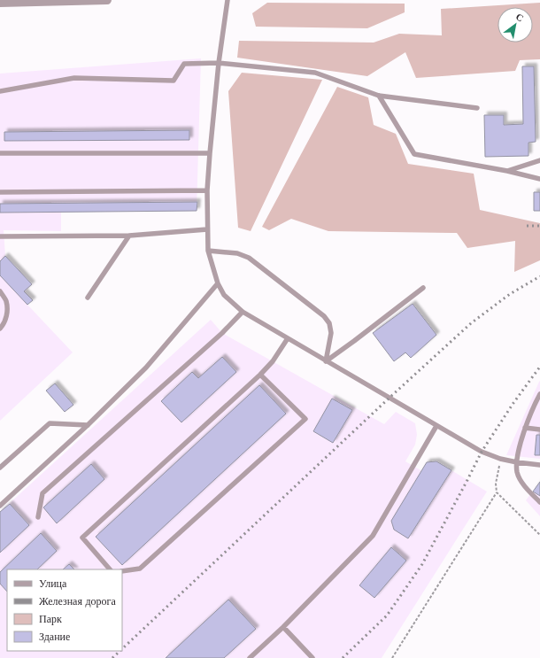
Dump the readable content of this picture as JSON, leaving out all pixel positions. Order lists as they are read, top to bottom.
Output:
{
  "legend": [
    "Улица",
    "Железная дорога",
    "Парк",
    "Здание"
  ],
  "north": "top right"
}
